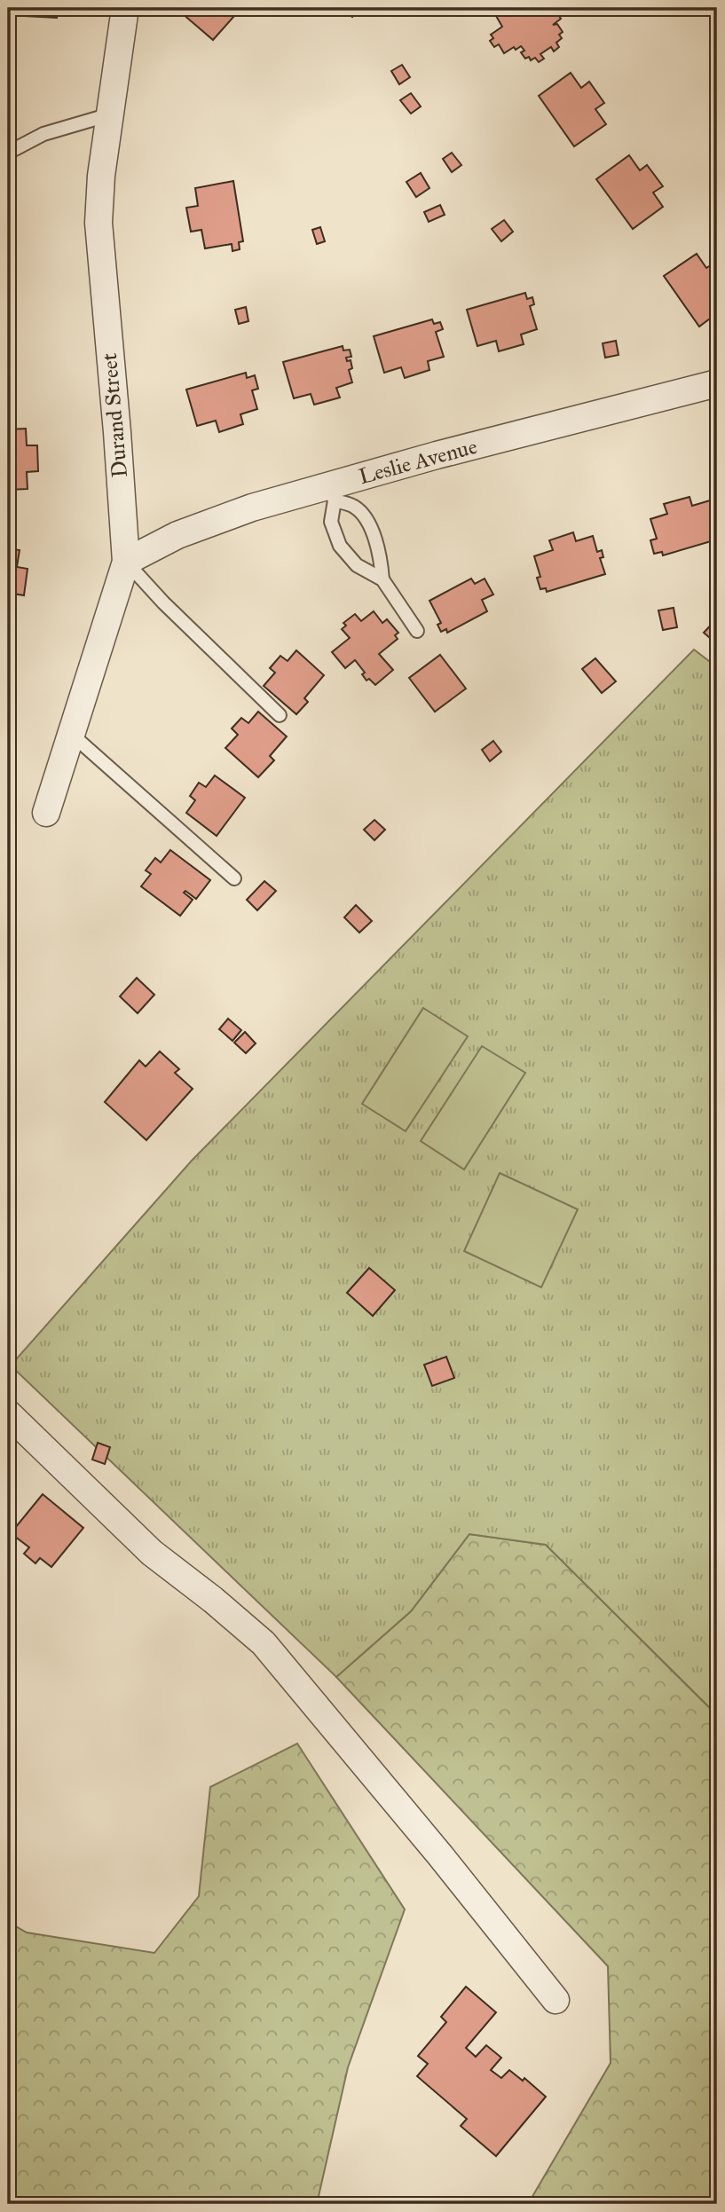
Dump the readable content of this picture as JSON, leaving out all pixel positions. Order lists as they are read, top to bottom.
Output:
{
  "streets": {
    "street": ["Durand Street", "Leslie Avenue"]
  },
  "crossings": [
    ["Durand Street", "Leslie Avenue"]
  ]
}
